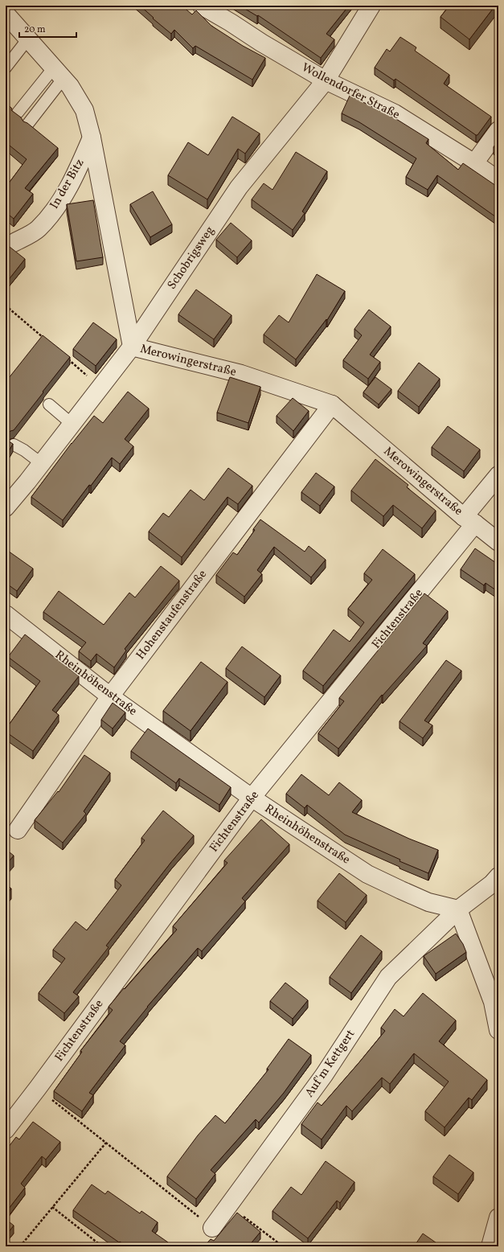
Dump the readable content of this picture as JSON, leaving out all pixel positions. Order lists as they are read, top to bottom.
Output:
{
  "streets": {
    "street": [
      "Wollendorfer Straße",
      "In der Bitz",
      "Schobrigsweg",
      "Merowingerstraße",
      "Hohenstaufenstraße",
      "Fichtenstraße",
      "Rheinhöhenstraße",
      "Auf'm Kettgert"
    ]
  },
  "crossings": [
    ["Wollendorfer Straße", "Schobrigsweg"],
    ["In der Bitz", "Merowingerstraße"],
    ["Schobrigsweg", "Merowingerstraße"],
    ["Merowingerstraße", "Hohenstaufenstraße"],
    ["Merowingerstraße", "Fichtenstraße"],
    ["Hohenstaufenstraße", "Rheinhöhenstraße"],
    ["Fichtenstraße", "Rheinhöhenstraße"],
    ["Rheinhöhenstraße", "Auf'm Kettgert"]
  ],
  "scale_bar": "20 m"
}
